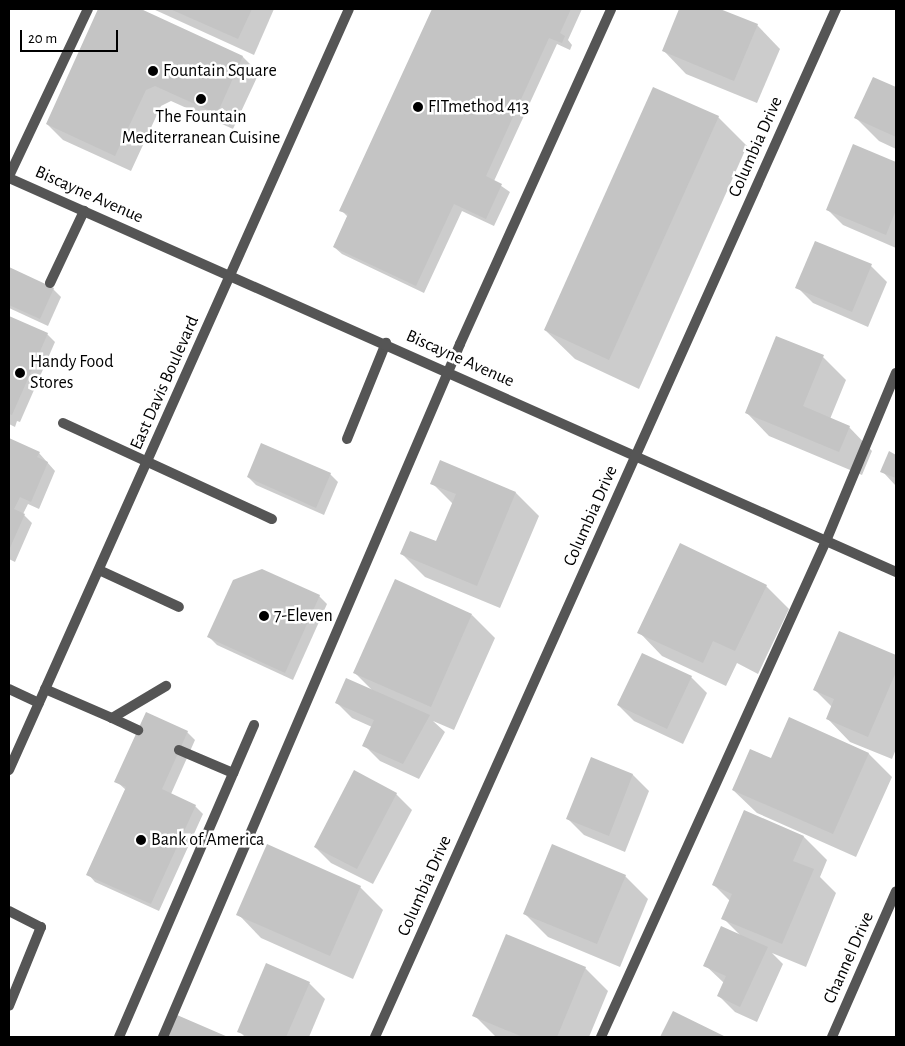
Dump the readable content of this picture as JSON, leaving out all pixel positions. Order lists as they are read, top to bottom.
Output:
{
  "streets": {
    "street": [
      "Columbia Drive",
      "Biscayne Avenue",
      "East Davis Boulevard",
      "Channel Drive"
    ]
  },
  "crossings": [
    ["Columbia Drive", "Biscayne Avenue"],
    ["Biscayne Avenue", "East Davis Boulevard"]
  ],
  "places": [
    "Fountain Square",
    "The Fountain Mediterranean Cuisine",
    "FITmethod 413",
    "Handy Food Stores",
    "7-Eleven",
    "Bank of America"
  ],
  "scale_bar": "20 m"
}
